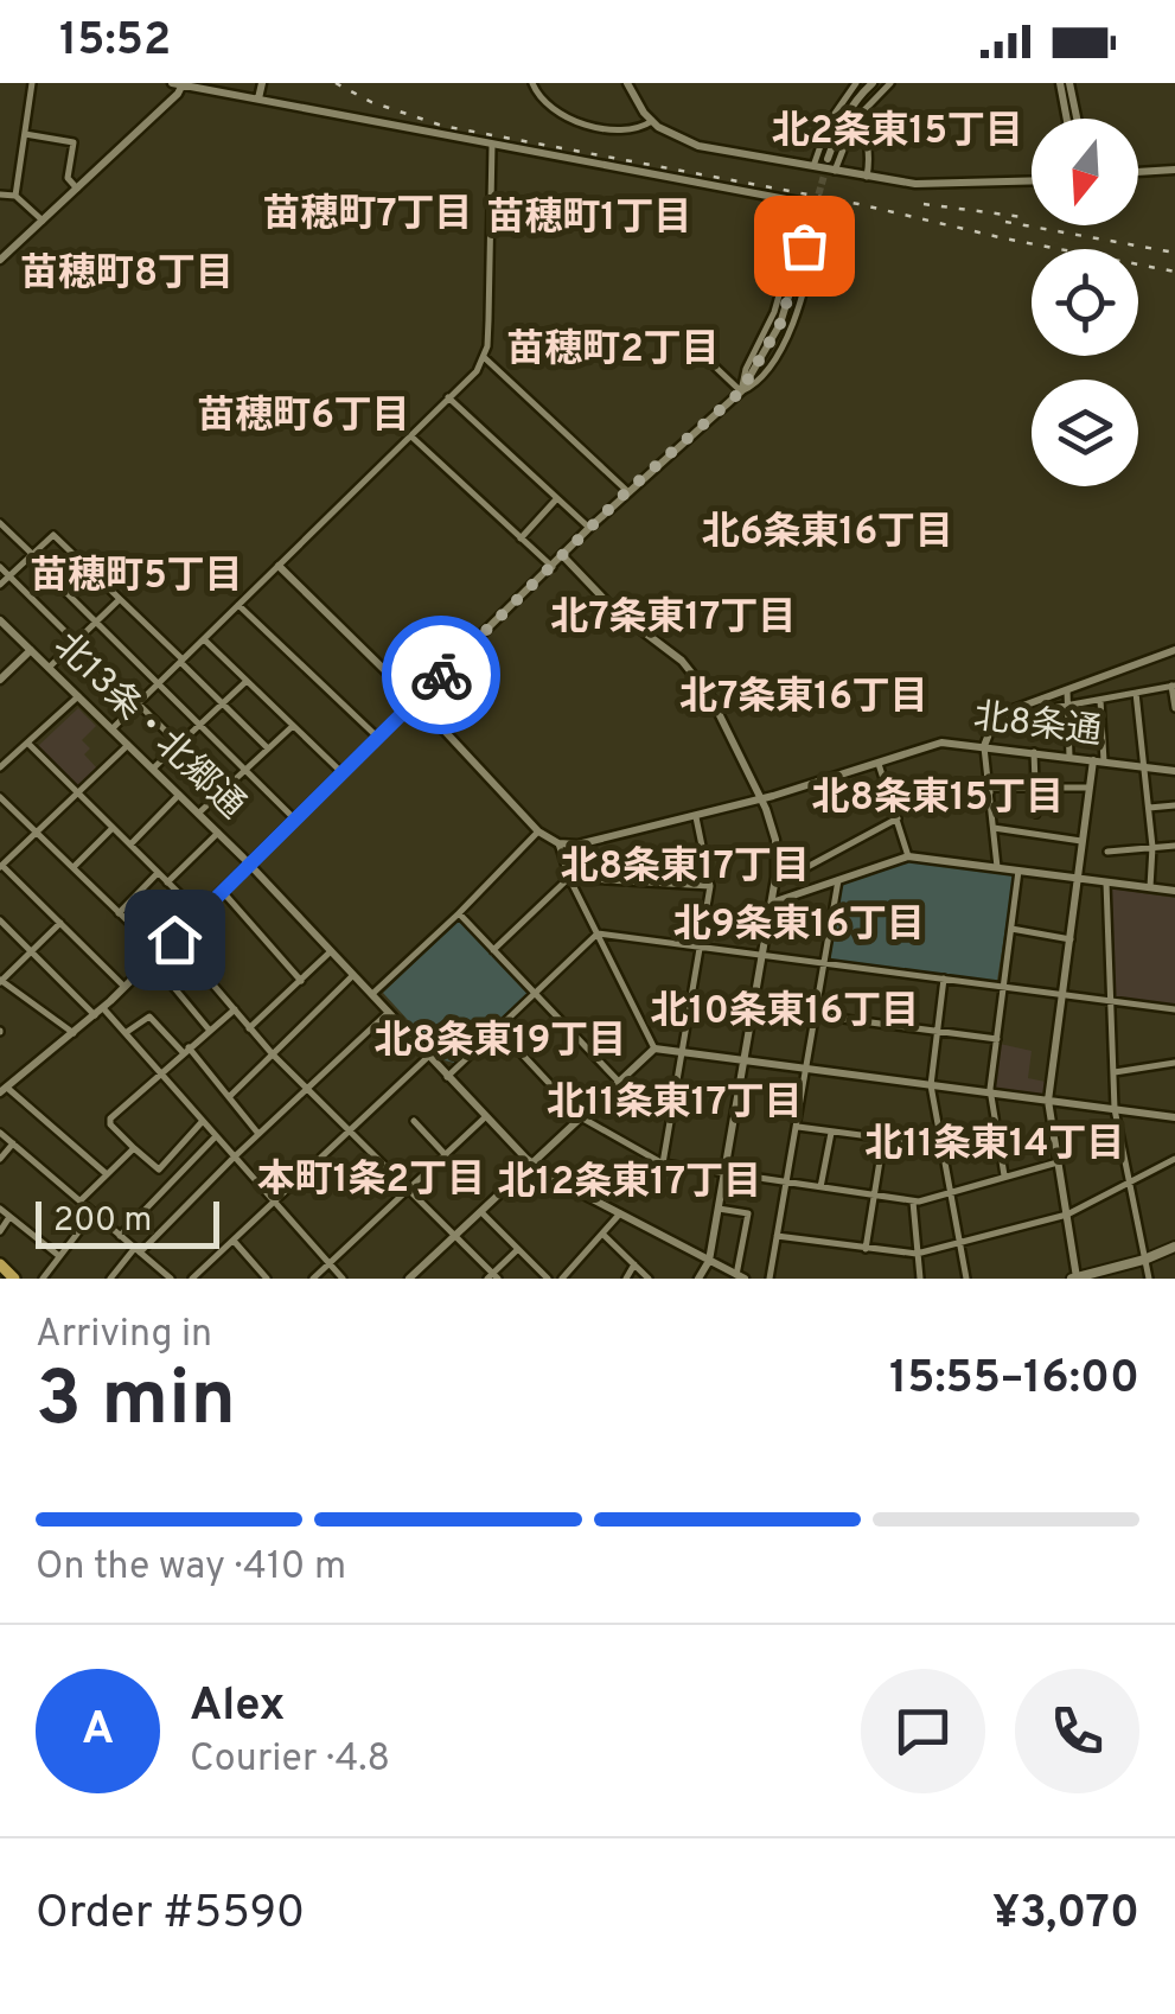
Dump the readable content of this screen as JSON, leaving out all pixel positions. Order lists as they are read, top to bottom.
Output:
{
  "streets": {
    "street": ["北8条通", "北13条・北郷通"]
  },
  "districts": [
    "北2条東15丁目",
    "苗穂町7丁目",
    "苗穂町1丁目",
    "苗穂町8丁目",
    "苗穂町2丁目",
    "苗穂町6丁目",
    "北6条東16丁目",
    "苗穂町5丁目",
    "北7条東17丁目",
    "北7条東16丁目",
    "北8条東15丁目",
    "北8条東17丁目",
    "北9条東16丁目",
    "北10条東16丁目",
    "北8条東19丁目",
    "北11条東17丁目",
    "北11条東14丁目",
    "本町1条2丁目",
    "北12条東17丁目"
  ],
  "scale_bar": "200 m",
  "north": "bottom",
  "page": {
    "status": "15:52",
    "scale": "200 m",
    "heading": ["3 min", "Arriving in", "15:55–16:00"],
    "panel": [
      "Alex",
      "Courier · 4.8",
      "Order #5590",
      "¥3,070"
    ],
    "bar": "On the way · 410 m",
    "round": "A"
  }
}
